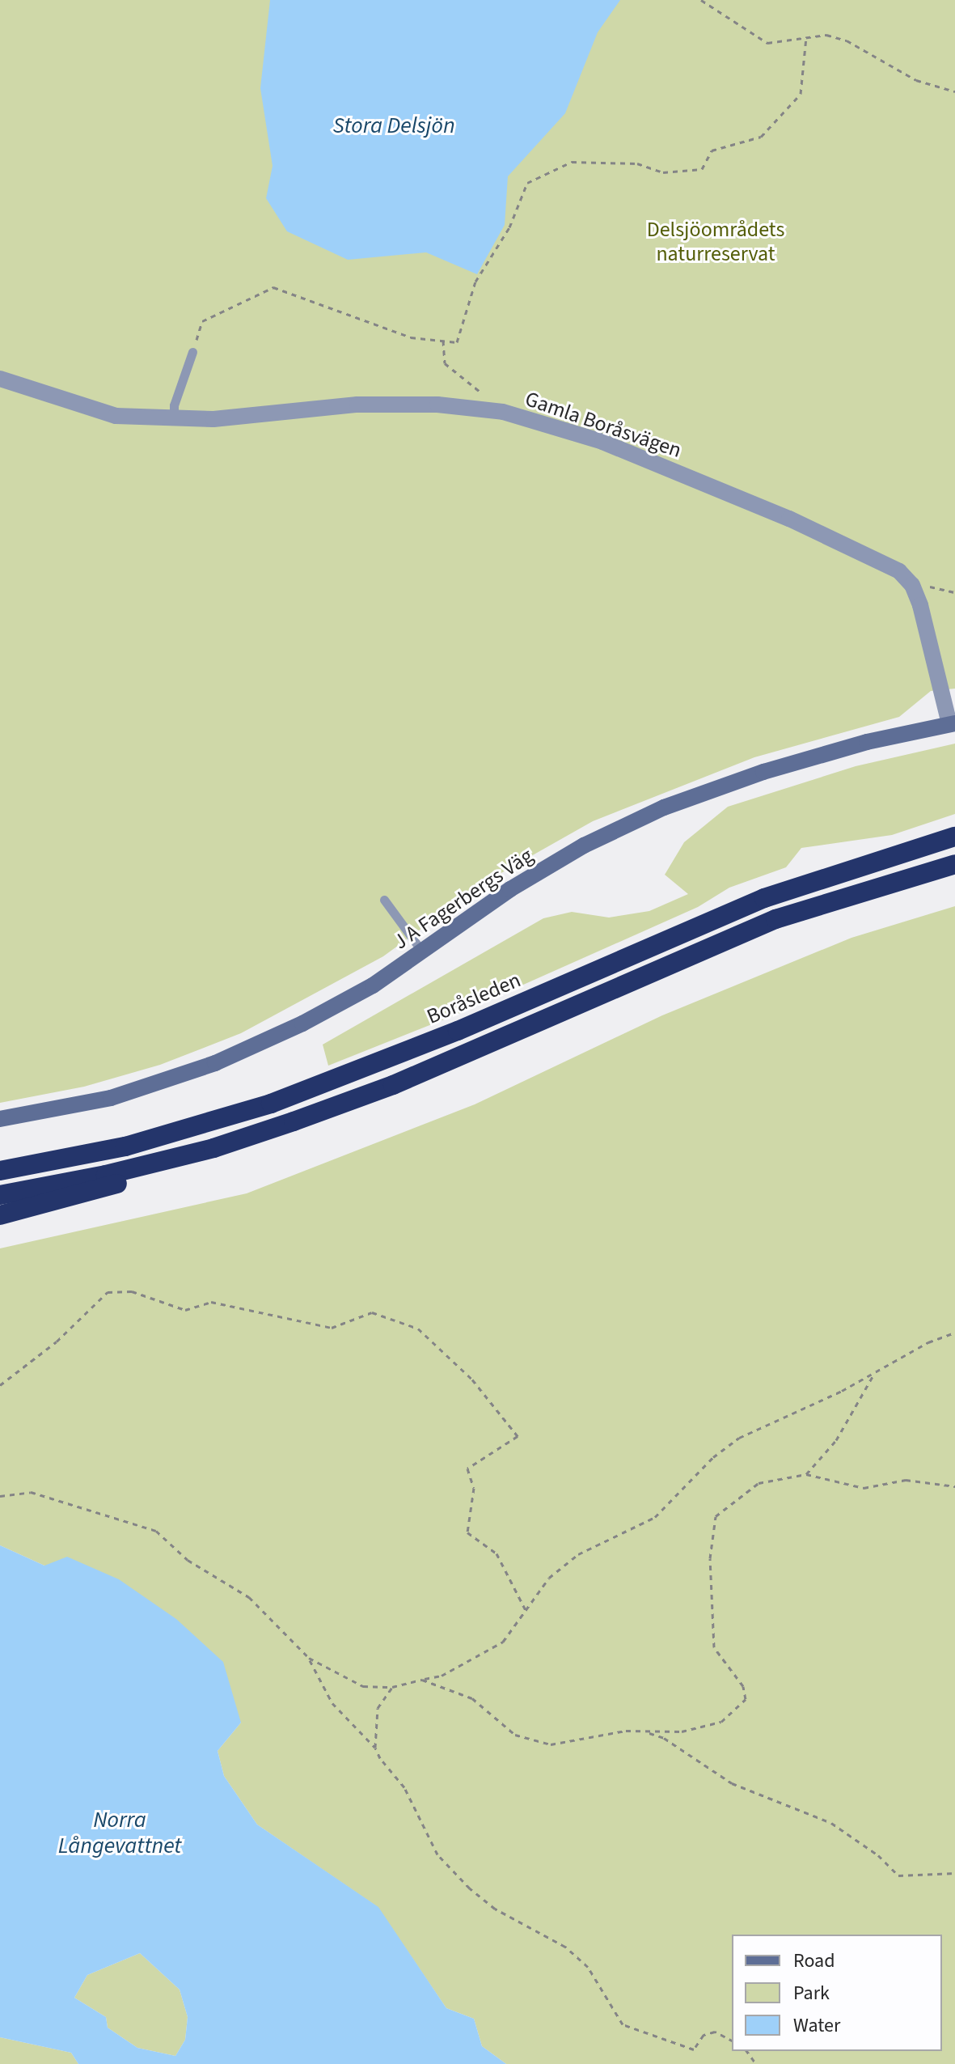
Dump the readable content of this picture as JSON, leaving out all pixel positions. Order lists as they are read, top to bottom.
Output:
{
  "streets": {
    "highway": ["Boråsleden"],
    "street": ["Gamla Boråsvägen", "J A Fagerbergs Väg"]
  },
  "water": ["Stora Delsjön", "Norra Långevattnet"],
  "parks": ["Delsjöområdets naturreservat"],
  "legend": ["Road", "Park", "Water"]
}
